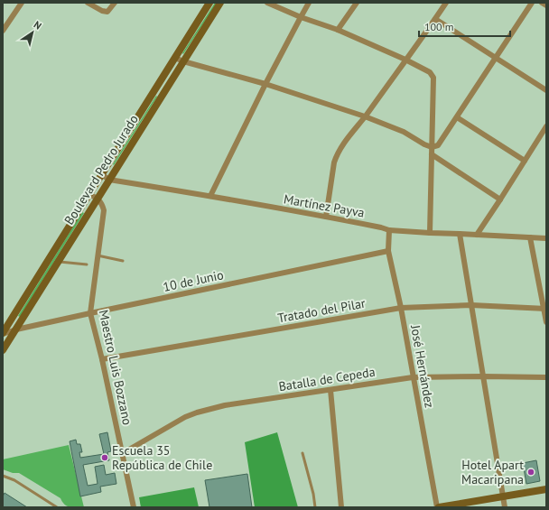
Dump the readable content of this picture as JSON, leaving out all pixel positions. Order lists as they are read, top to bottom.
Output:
{
  "streets": {
    "main road": ["Boulevard Pedro Jurado"],
    "street": [
      "Martínez Payva",
      "10 de Junio",
      "Tratado del Pilar",
      "José Hernández",
      "Maestro Luis Bozzano",
      "Batalla de Cepeda"
    ]
  },
  "crossings": [
    ["Boulevard Pedro Jurado", "Martínez Payva"],
    ["Boulevard Pedro Jurado", "10 de Junio"],
    ["Boulevard Pedro Jurado", "Maestro Luis Bozzano"],
    ["Martínez Payva", "José Hernández"],
    ["10 de Junio", "José Hernández"],
    ["10 de Junio", "Maestro Luis Bozzano"],
    ["Tratado del Pilar", "José Hernández"],
    ["Tratado del Pilar", "Maestro Luis Bozzano"],
    ["José Hernández", "Batalla de Cepeda"],
    ["Maestro Luis Bozzano", "Batalla de Cepeda"]
  ],
  "places": ["Escuela 35 República de Chile", "Hotel Apart Macaripana"],
  "scale_bar": "100 m",
  "north": "top right"
}
